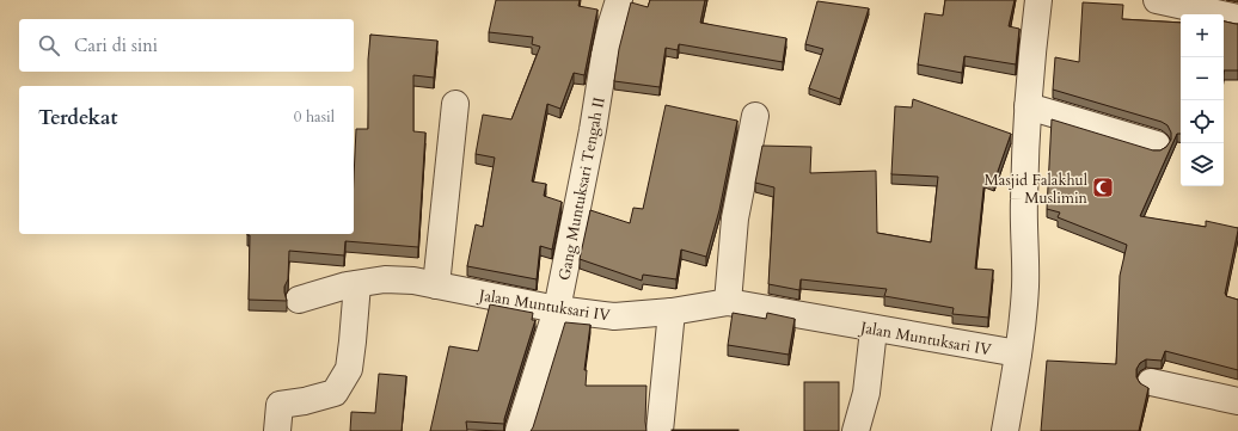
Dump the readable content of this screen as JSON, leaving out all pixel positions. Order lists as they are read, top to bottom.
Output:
{
  "streets": {
    "street": ["Gang Muntuksari Tengah II", "Jalan Muntuksari IV"]
  },
  "crossings": [
    ["Gang Muntuksari Tengah II", "Jalan Muntuksari IV"]
  ],
  "places": {
    "mosque": ["Masjid Falakhul Muslimin"]
  },
  "page": {
    "map_buttons": ["+", "−"],
    "search": "Cari di sini",
    "heading": ["Terdekat", "0 hasil"]
  }
}
